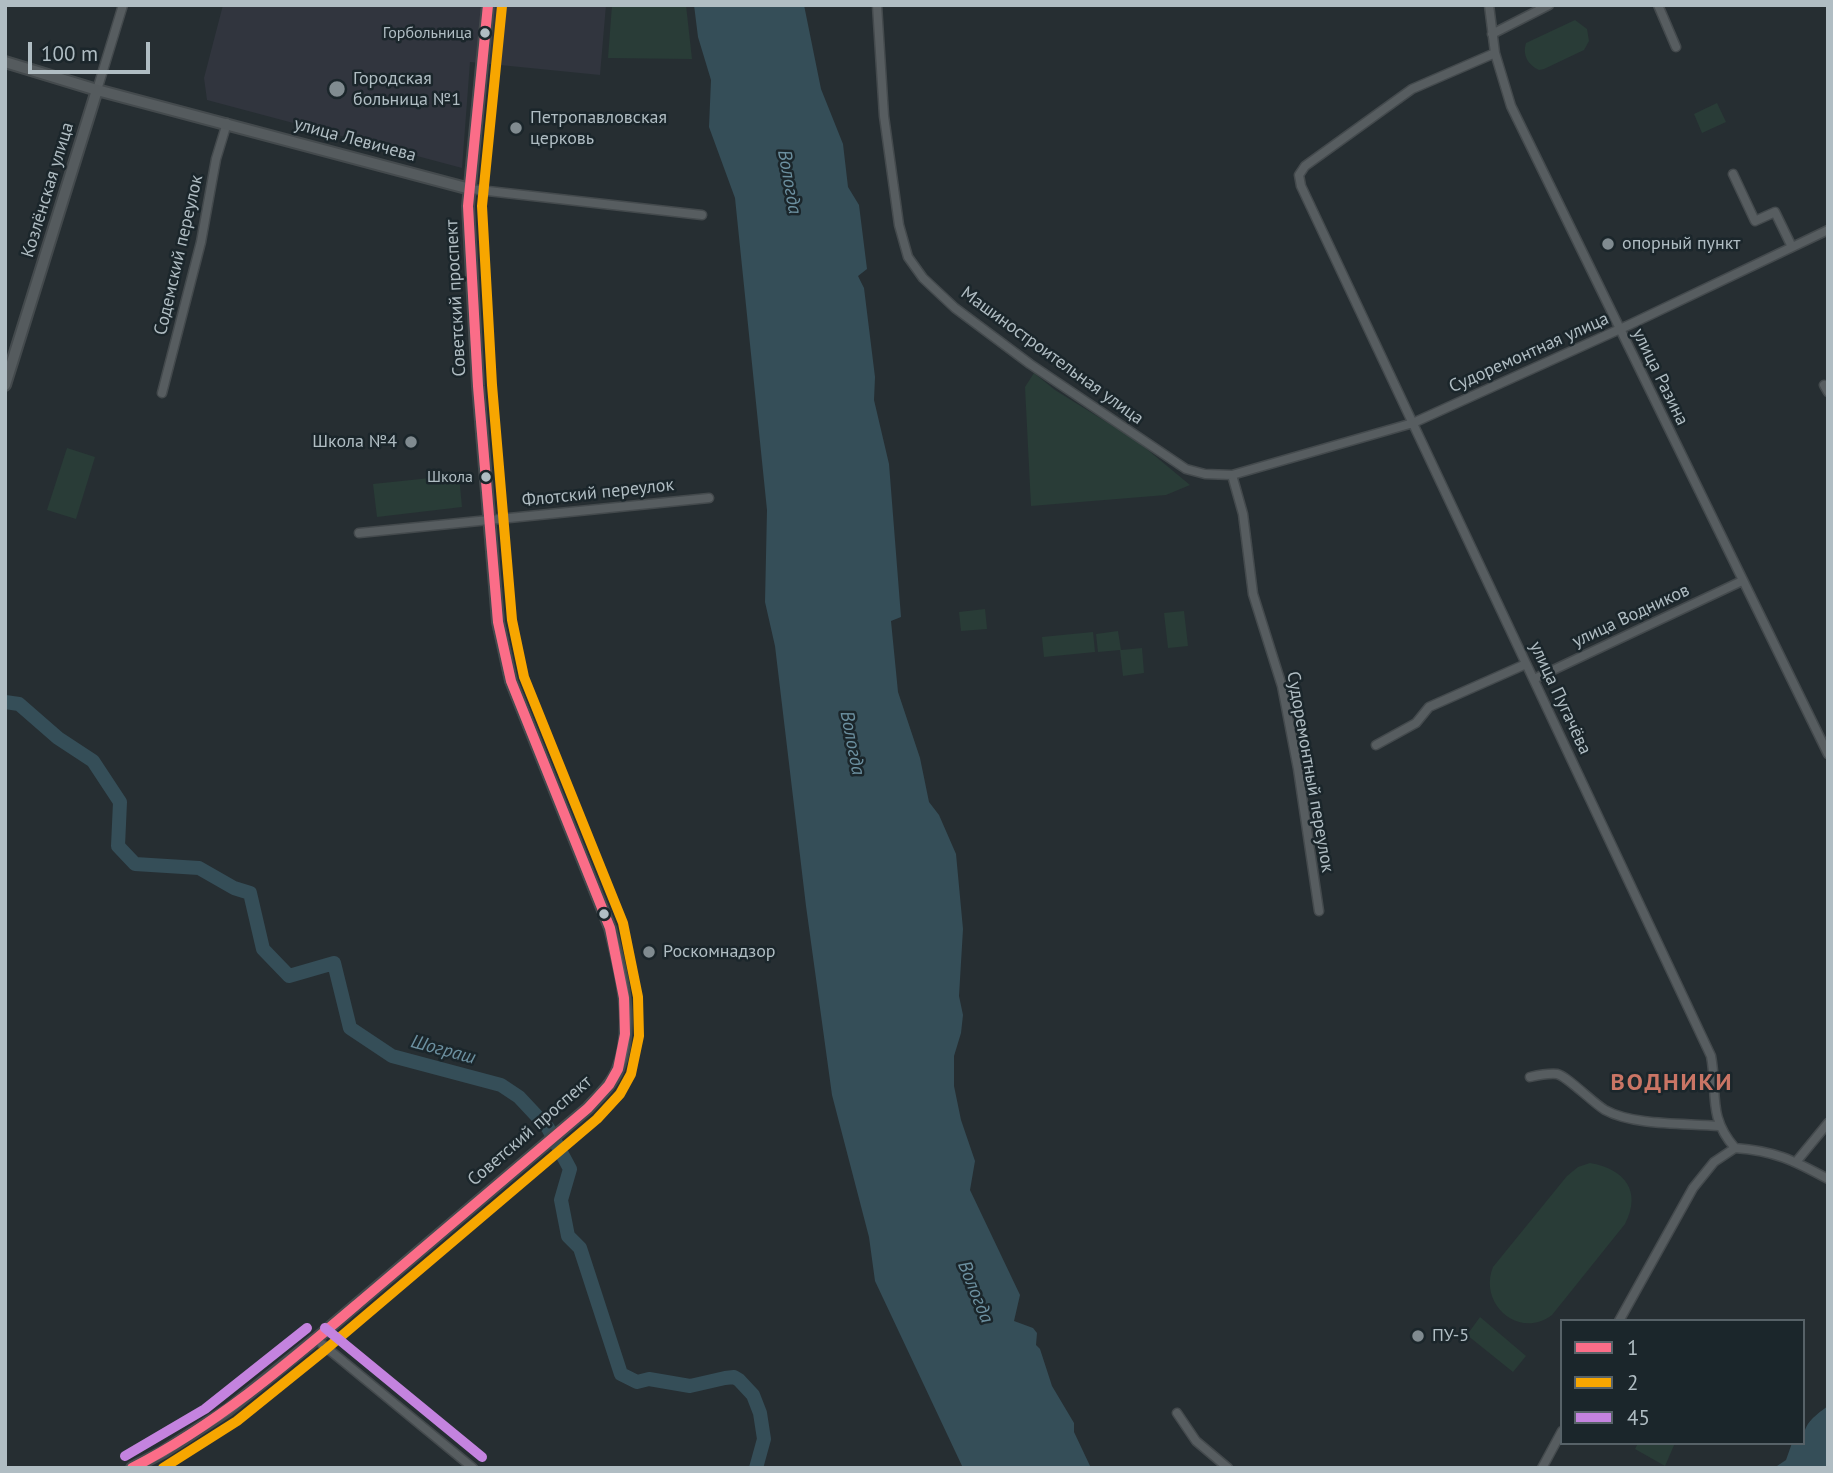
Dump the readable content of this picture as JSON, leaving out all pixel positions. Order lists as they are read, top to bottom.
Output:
{
  "streets": {
    "street": [
      "улица Левичева",
      "Козлёнская улица",
      "Содемский переулок",
      "Советский проспект",
      "Судоремонтная улица",
      "Машиностроительная улица",
      "улица Разина",
      "Флотский переулок",
      "улица Водников",
      "улица Пугачёва",
      "Судоремонтный переулок"
    ]
  },
  "crossings": [
    ["улица Левичева", "Козлёнская улица"],
    ["улица Левичева", "Содемский переулок"],
    ["улица Левичева", "Советский проспект"],
    ["Советский проспект", "Флотский переулок"],
    ["Судоремонтная улица", "Машиностроительная улица"],
    ["Судоремонтная улица", "улица Разина"],
    ["Судоремонтная улица", "улица Пугачёва"],
    ["Судоремонтная улица", "Судоремонтный переулок"],
    ["Машиностроительная улица", "Судоремонтный переулок"],
    ["улица Разина", "улица Водников"],
    ["улица Разина", "улица Пугачёва"],
    ["улица Водников", "улица Пугачёва"]
  ],
  "districts": ["ВОДНИКИ"],
  "water": ["Вологда", "Шограш"],
  "places": [
    "Горбольница",
    "Городская больница №1",
    "Петропавловская церковь",
    "опорный пункт",
    "Школа №4",
    "Школа",
    "Роскомнадзор",
    "ПУ-5"
  ],
  "lines": ["transit line 1", "transit line 2", "transit line 45"],
  "legend": ["1", "2", "45"],
  "scale_bar": "100 m"
}
